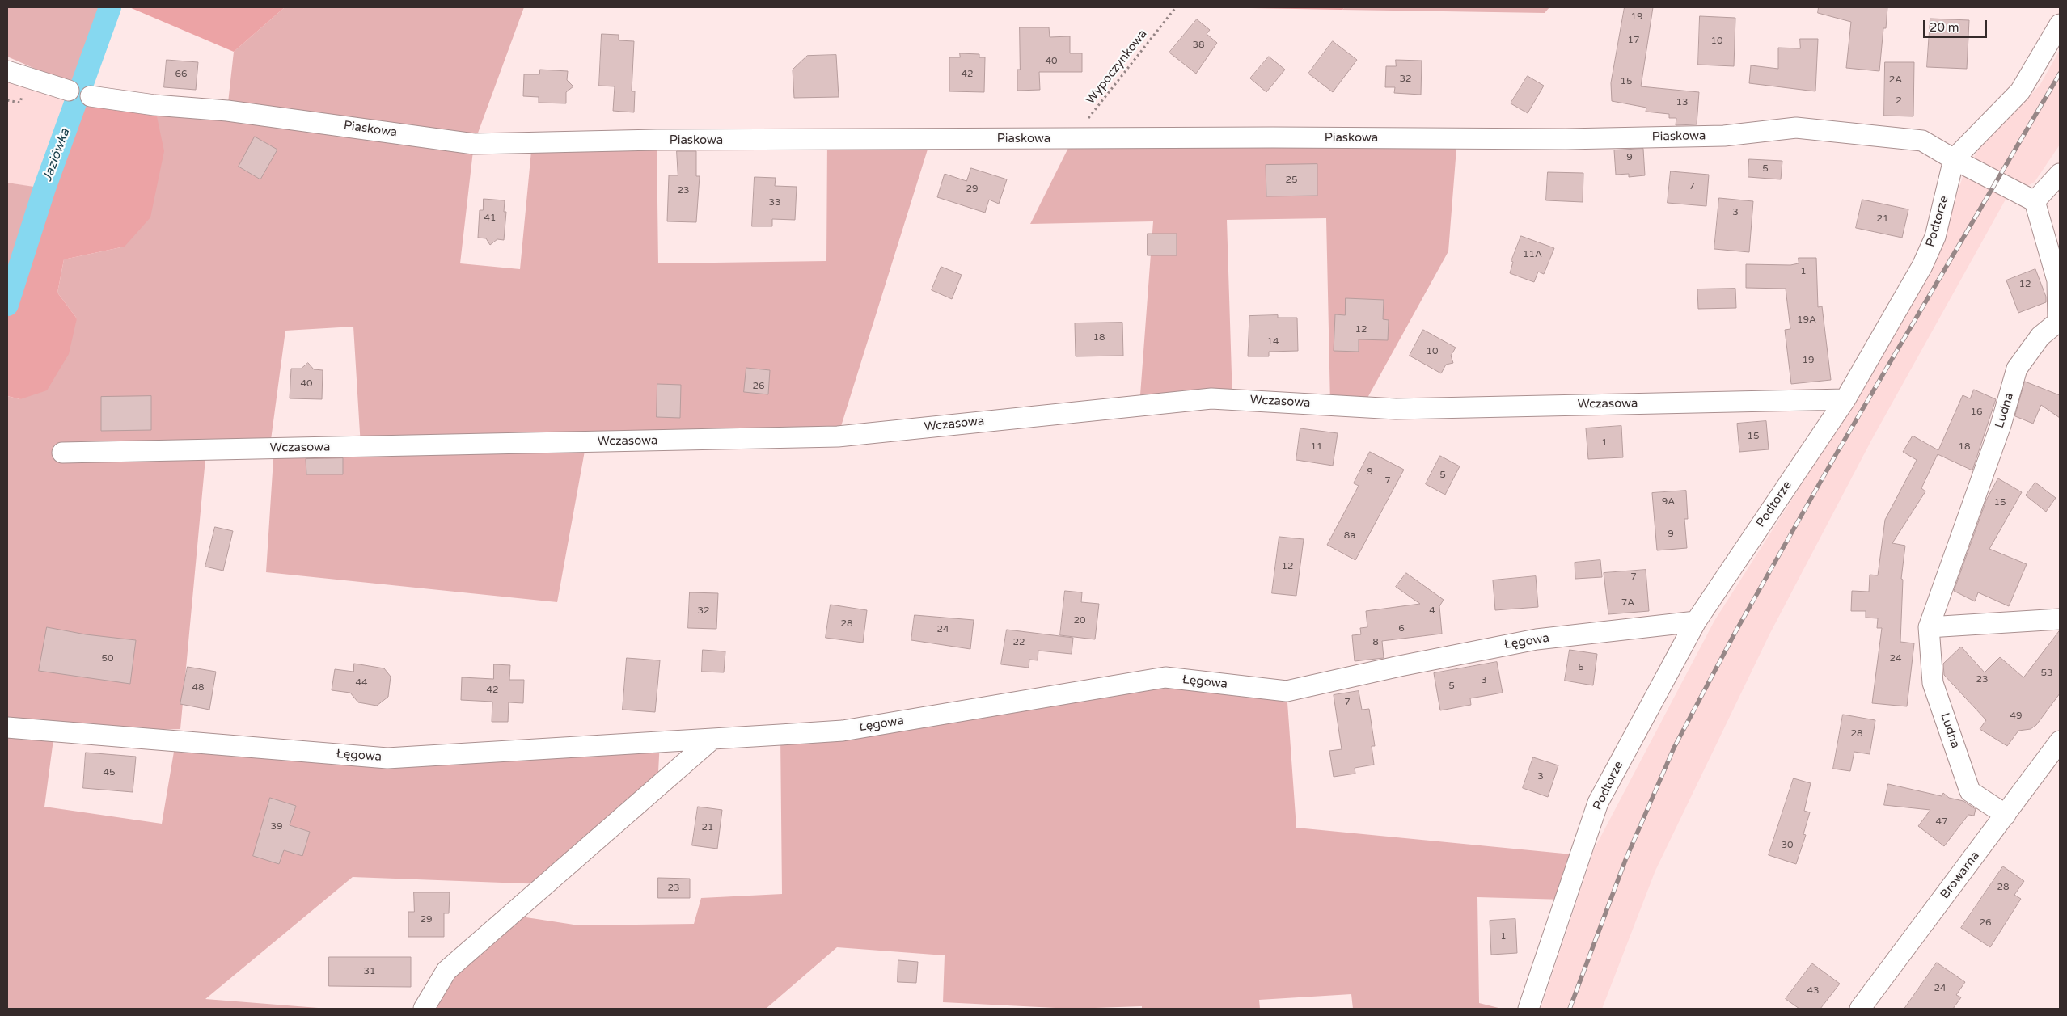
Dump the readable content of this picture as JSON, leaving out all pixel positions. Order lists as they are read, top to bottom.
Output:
{
  "streets": {
    "street": [
      "Piaskowa",
      "Podtorze",
      "Wczasowa",
      "Ludna",
      "Łęgowa",
      "Browarna"
    ],
    "path": ["Wypoczynkowa"]
  },
  "crossings": [
    ["Wypoczynkowa", "Piaskowa"],
    ["Piaskowa", "Podtorze"],
    ["Podtorze", "Wczasowa"],
    ["Podtorze", "Łęgowa"],
    ["Ludna", "Browarna"]
  ],
  "water": ["Jaziówka"],
  "house_numbers": [
    "19",
    "17",
    "10",
    "38",
    "40",
    "66",
    "42",
    "32",
    "2A",
    "15",
    "2",
    "13",
    "9",
    "5",
    "25",
    "7",
    "29",
    "23",
    "33",
    "3",
    "41",
    "21",
    "11A",
    "1",
    "12",
    "19A",
    "12",
    "18",
    "14",
    "10",
    "19",
    "40",
    "26",
    "16",
    "15",
    "1",
    "11",
    "18",
    "9",
    "5",
    "7",
    "9A",
    "15",
    "9",
    "8a",
    "12",
    "7",
    "7A",
    "32",
    "4",
    "20",
    "28",
    "6",
    "24",
    "22",
    "8",
    "50",
    "24",
    "5",
    "53",
    "23",
    "3",
    "44",
    "5",
    "48",
    "42",
    "7",
    "49",
    "28",
    "45",
    "3",
    "47",
    "39",
    "21",
    "30",
    "28",
    "23",
    "29",
    "26",
    "1",
    "31",
    "24",
    "43"
  ],
  "scale_bar": "20 m"
}
